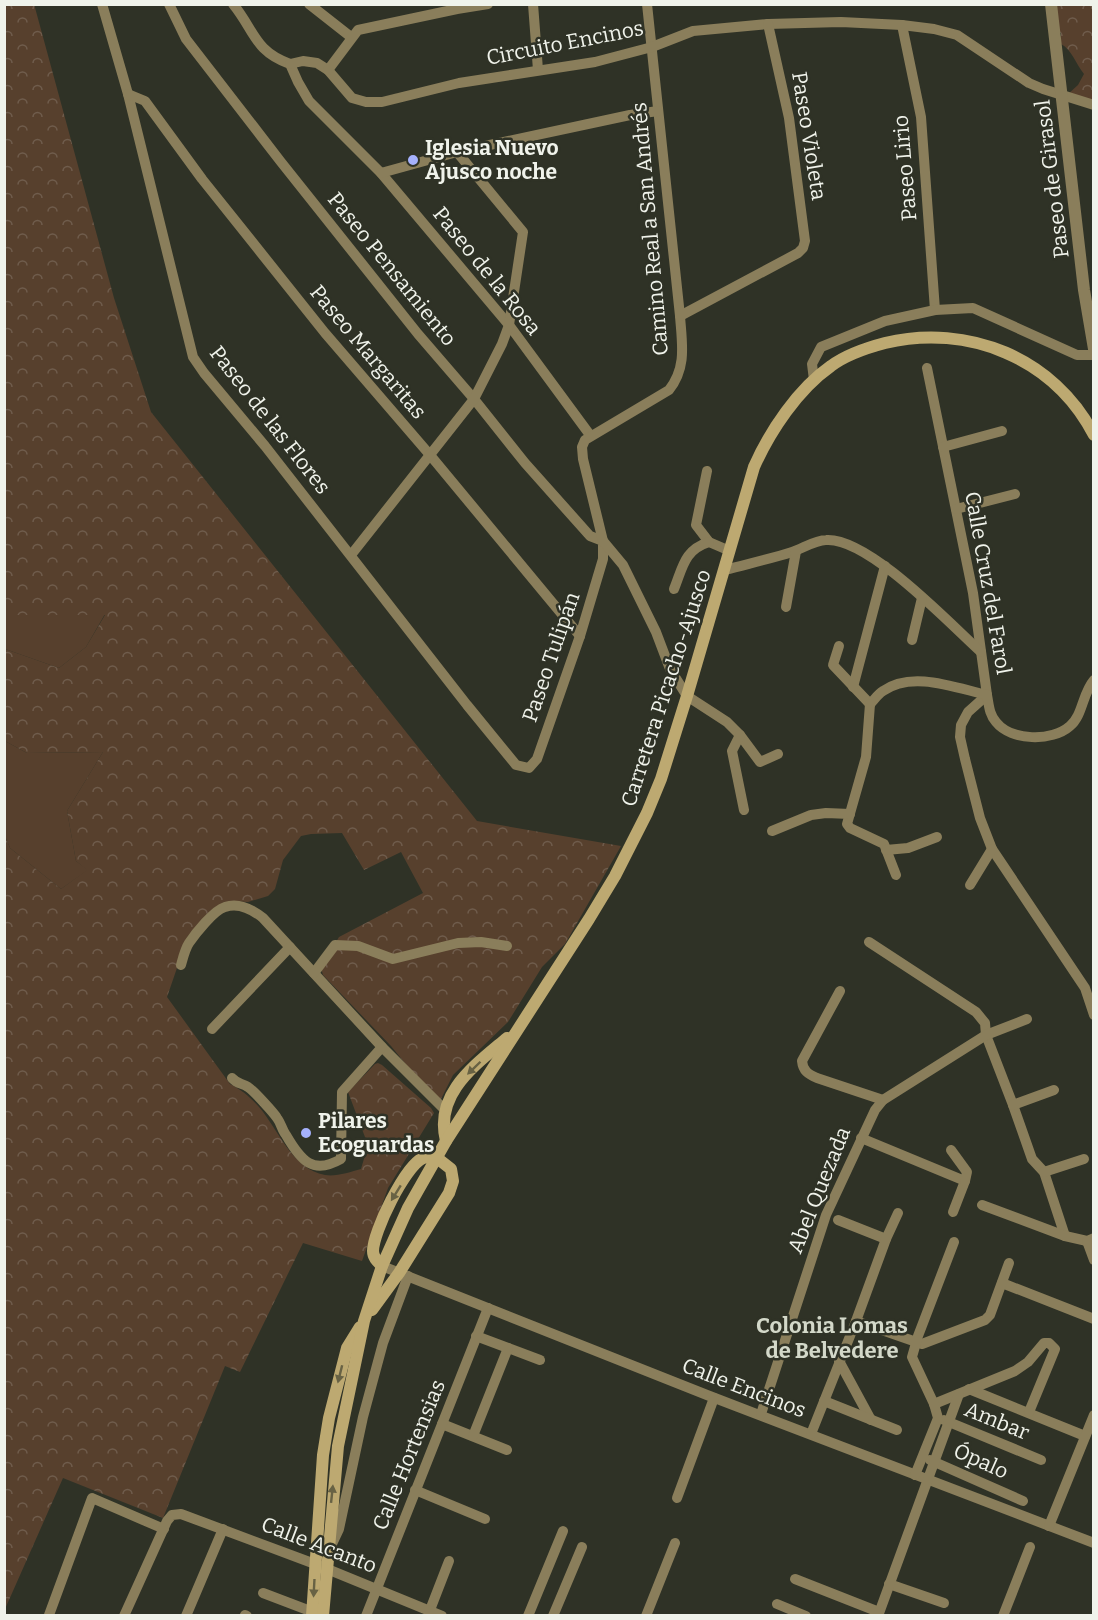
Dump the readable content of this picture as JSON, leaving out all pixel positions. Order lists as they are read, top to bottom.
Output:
{
  "streets": {
    "main road": ["Carretera Picacho-Ajusco"],
    "street": [
      "Circuito Encinos",
      "Paseo Violeta",
      "Paseo Lirio",
      "Paseo de Girasol",
      "Camino Real a San Andrés",
      "Paseo Pensamiento",
      "Paseo de la Rosa",
      "Paseo Margaritas",
      "Paseo de las Flores",
      "Calle Cruz del Farol",
      "Paseo Tulipán",
      "Abel Quezada",
      "Calle Encinos",
      "Ambar",
      "Calle Hortensias",
      "Ópalo",
      "Calle Acanto"
    ]
  },
  "crossings": [
    ["Circuito Encinos", "Paseo Violeta"],
    ["Circuito Encinos", "Paseo Lirio"],
    ["Circuito Encinos", "Paseo de Girasol"],
    ["Circuito Encinos", "Camino Real a San Andrés"],
    ["Paseo Violeta", "Camino Real a San Andrés"],
    ["Camino Real a San Andrés", "Paseo de la Rosa"],
    ["Paseo Pensamiento", "Paseo Tulipán"],
    ["Paseo Margaritas", "Paseo de las Flores"],
    ["Paseo Margaritas", "Paseo Tulipán"],
    ["Paseo de las Flores", "Paseo Tulipán"],
    ["Carretera Picacho-Ajusco", "Calle Encinos"],
    ["Carretera Picacho-Ajusco", "Calle Acanto"],
    ["Abel Quezada", "Calle Encinos"],
    ["Calle Encinos", "Calle Hortensias"],
    ["Calle Hortensias", "Calle Acanto"]
  ],
  "districts": ["Colonia Lomas de Belvedere"],
  "places": ["Iglesia Nuevo Ajusco noche", "Pilares Ecoguardas"]
}
